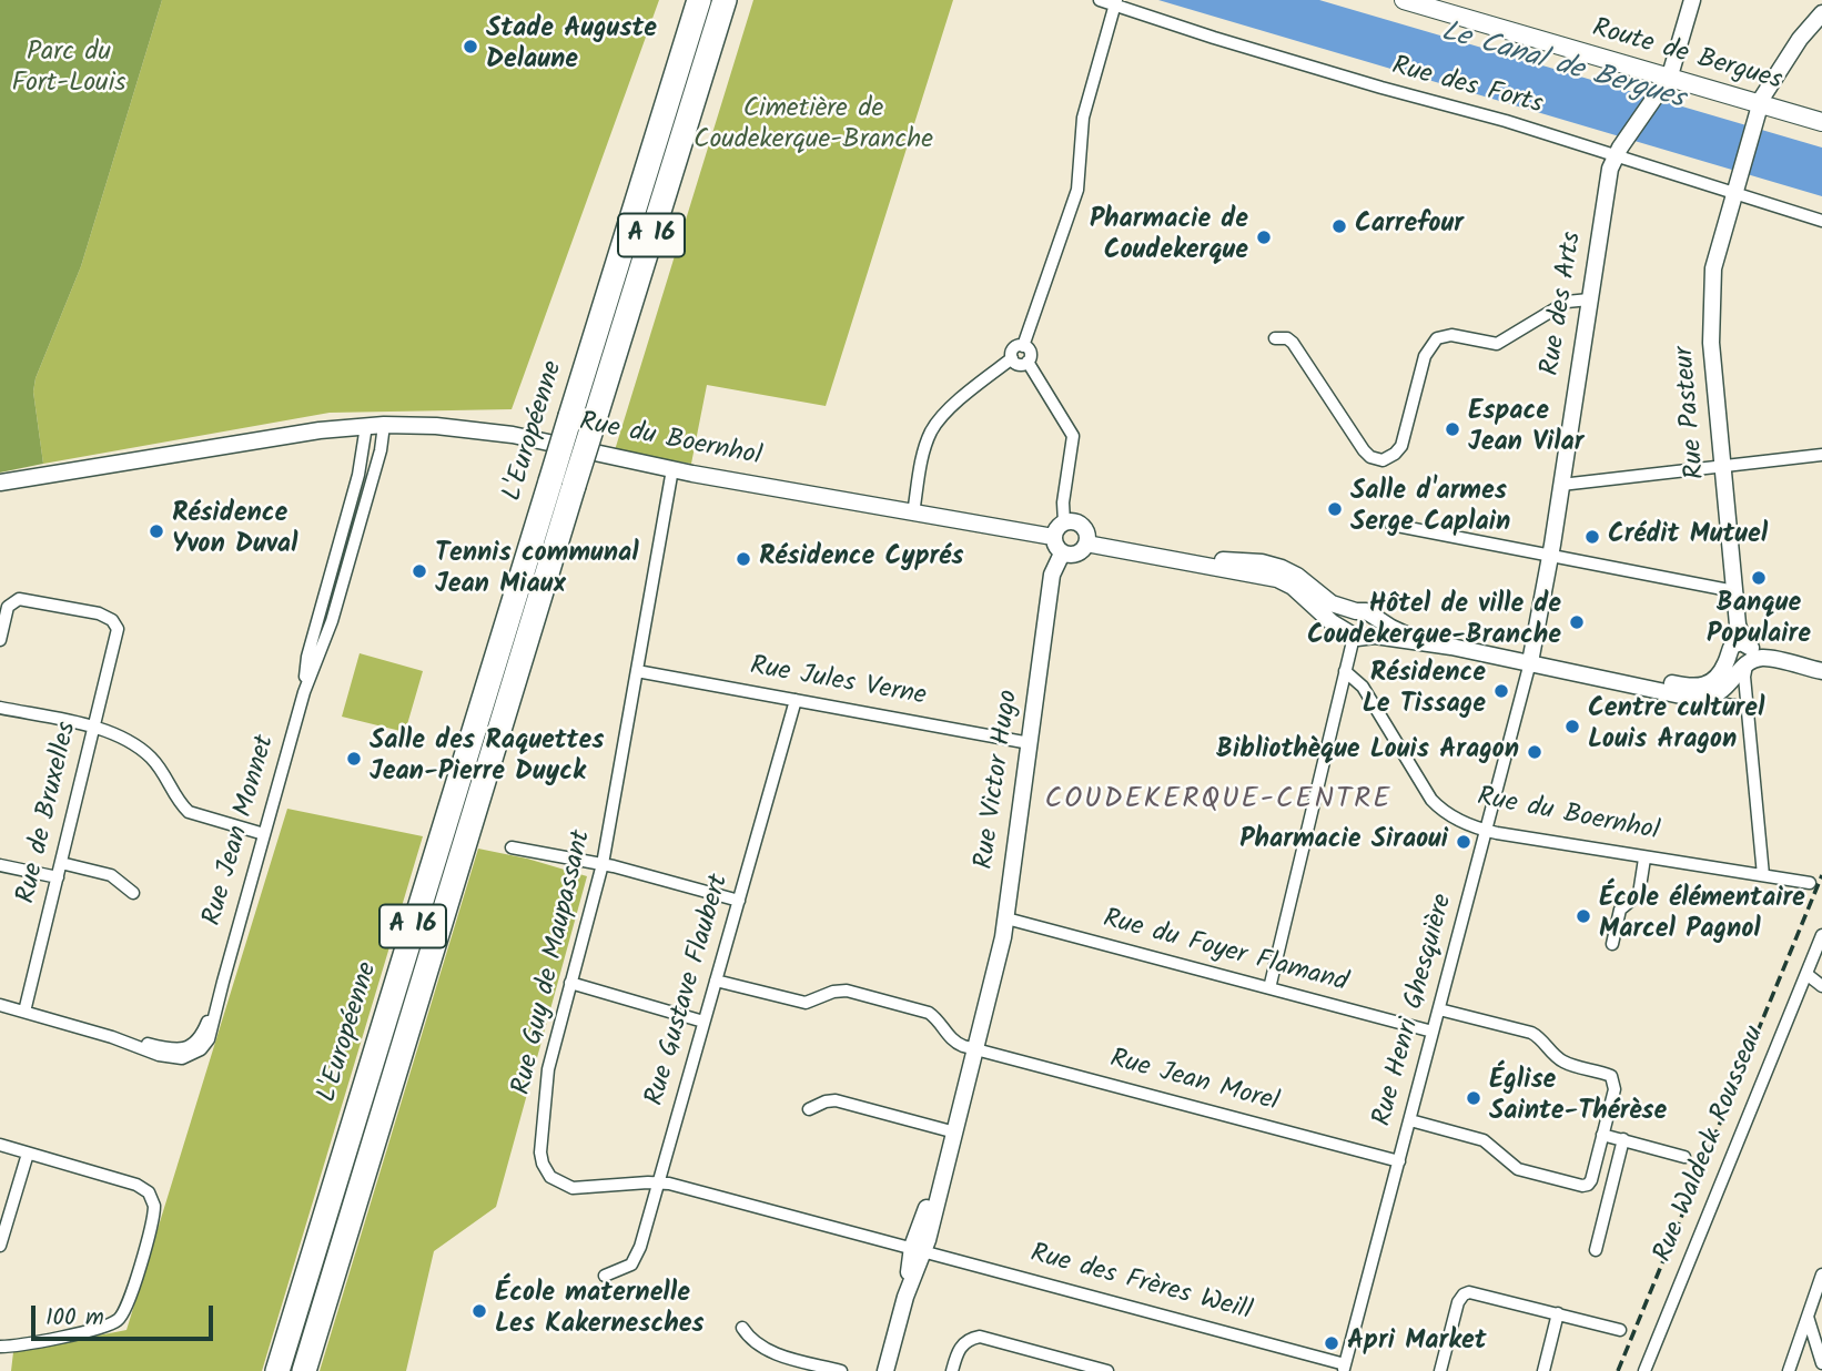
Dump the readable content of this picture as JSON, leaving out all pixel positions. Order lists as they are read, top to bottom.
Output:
{
  "streets": {
    "highway": ["A 16", "L'Européenne"],
    "main road": ["Route de Bergues"],
    "street": [
      "Rue des Forts",
      "Rue des Arts",
      "Rue Pasteur",
      "Rue du Boernhol",
      "Rue Jules Verne",
      "Rue Victor Hugo",
      "Rue de Bruxelles",
      "Rue Jean Monnet",
      "Rue du Foyer Flamand",
      "Rue Guy de Maupassant",
      "Rue Gustave Flaubert",
      "Rue Henri Ghesquière",
      "Rue Jean Morel",
      "Rue Waldeck Rousseau",
      "Rue des Frères Weill"
    ]
  },
  "crossings": [
    ["Route de Bergues", "Rue Pasteur"],
    ["Rue des Forts", "Rue des Arts"],
    ["Rue des Forts", "Rue Pasteur"],
    ["Rue des Arts", "Rue Henri Ghesquière"],
    ["Rue du Boernhol", "Rue Victor Hugo"],
    ["Rue du Boernhol", "Rue Jean Monnet"],
    ["Rue du Boernhol", "Rue Guy de Maupassant"],
    ["Rue du Boernhol", "Rue Henri Ghesquière"],
    ["Rue Jules Verne", "Rue Victor Hugo"],
    ["Rue Jules Verne", "Rue Guy de Maupassant"],
    ["Rue Jules Verne", "Rue Gustave Flaubert"],
    ["Rue Victor Hugo", "Rue du Foyer Flamand"],
    ["Rue Victor Hugo", "Rue Guy de Maupassant"],
    ["Rue Victor Hugo", "Rue Jean Morel"],
    ["Rue Victor Hugo", "Rue des Frères Weill"],
    ["Rue de Bruxelles", "Rue Jean Monnet"],
    ["Rue du Foyer Flamand", "Rue Henri Ghesquière"],
    ["Rue Guy de Maupassant", "Rue Gustave Flaubert"],
    ["Rue Guy de Maupassant", "Rue des Frères Weill"],
    ["Rue Henri Ghesquière", "Rue Jean Morel"],
    ["Rue Henri Ghesquière", "Rue des Frères Weill"]
  ],
  "districts": ["COUDEKERQUE-CENTRE"],
  "water": ["Le Canal de Bergues"],
  "parks": ["Parc du Fort-Louis", "Cimetière de Coudekerque-Branche"],
  "places": [
    "Stade Auguste Delaune",
    "Carrefour",
    "Pharmacie de Coudekerque",
    "Espace Jean Vilar",
    "Salle d'armes Serge Caplain",
    "Résidence Yvon Duval",
    "Crédit Mutuel",
    "Résidence Cyprés",
    "Tennis communal Jean Miaux",
    "Banque Populaire",
    "Hôtel de ville de Coudekerque-Branche",
    "Résidence Le Tissage",
    "Centre culturel Louis Aragon",
    "Bibliothèque Louis Aragon",
    "Salle des Raquettes Jean-Pierre Duyck",
    "Pharmacie Siraoui",
    "École élémentaire Marcel Pagnol",
    "Église Sainte-Thérèse",
    "École maternelle Les Kakernesches",
    "Apri Market"
  ],
  "scale_bar": "100 m"
}
